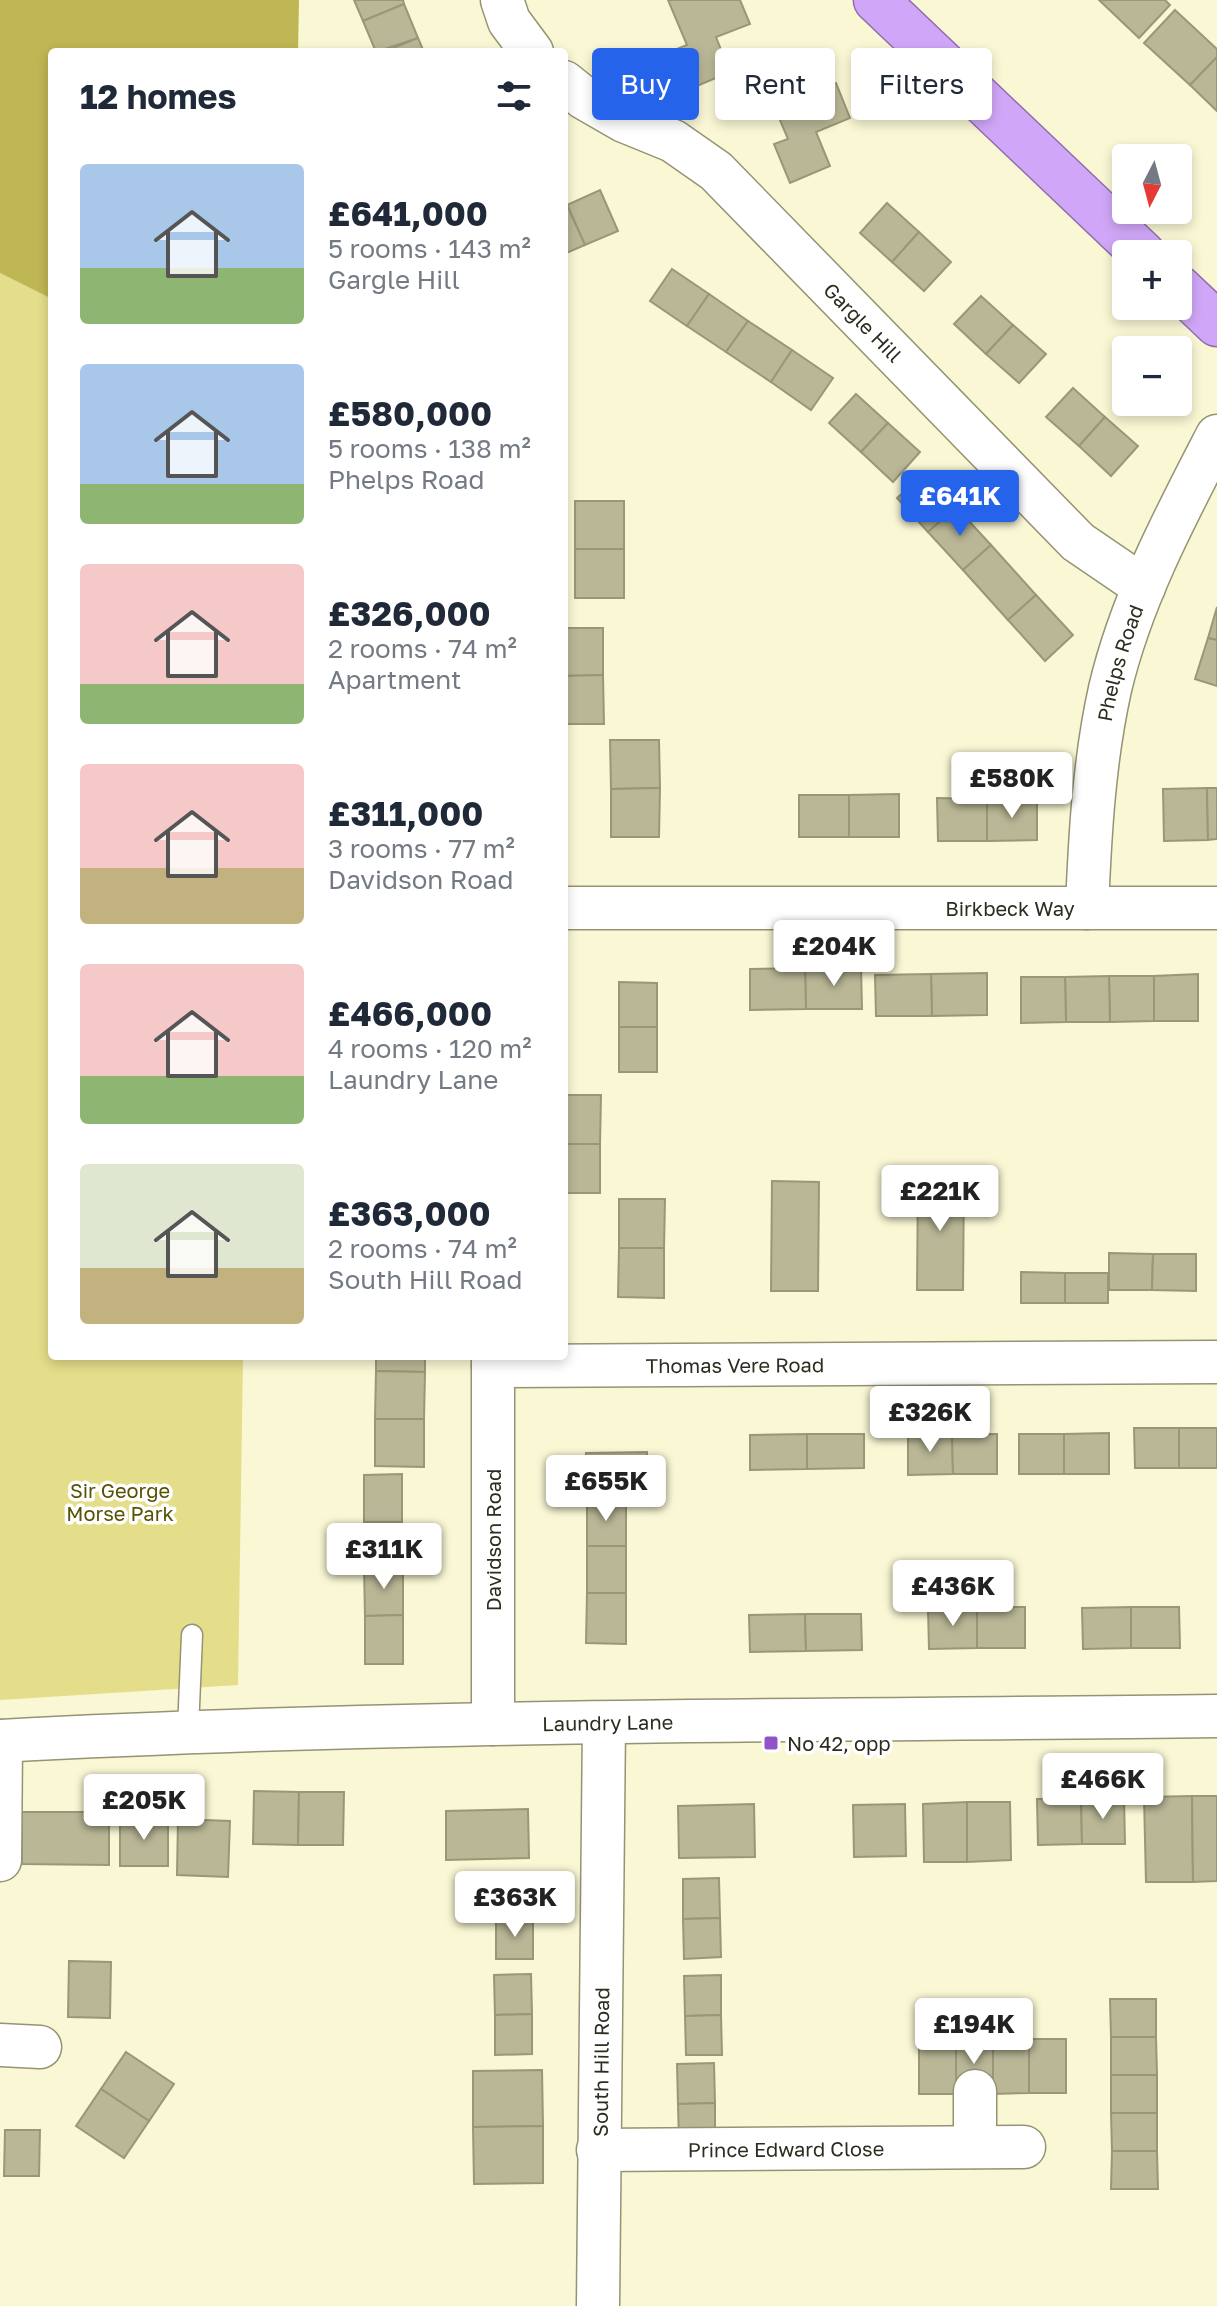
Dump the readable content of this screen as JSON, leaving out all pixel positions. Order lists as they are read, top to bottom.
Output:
{
  "streets": {
    "street": [
      "Gargle Hill",
      "Phelps Road",
      "Birkbeck Way",
      "Thomas Vere Road",
      "Davidson Road",
      "Laundry Lane",
      "South Hill Road",
      "Prince Edward Close"
    ]
  },
  "crossings": [
    ["Gargle Hill", "Phelps Road"],
    ["Phelps Road", "Birkbeck Way"],
    ["Thomas Vere Road", "Davidson Road"],
    ["Davidson Road", "Laundry Lane"],
    ["Laundry Lane", "South Hill Road"],
    ["South Hill Road", "Prince Edward Close"]
  ],
  "parks": ["Sir George Morse Park"],
  "places": {
    "transit": ["No 42, opp"]
  },
  "north": "bottom",
  "page": {
    "chip": ["Buy", "Rent", "Filters"],
    "heading": "12 homes",
    "map_buttons": ["+", "−"],
    "list": [
      {
        "name": "£641,000",
        "note": "5 rooms · 143 m² · Gargle Hill"
      },
      {
        "name": "£580,000",
        "note": "5 rooms · 138 m² · Phelps Road"
      },
      {
        "name": "£326,000",
        "note": "2 rooms · 74 m² · Apartment"
      },
      {
        "name": "£311,000",
        "note": "3 rooms · 77 m² · Davidson Road"
      },
      {
        "name": "£466,000",
        "note": "4 rooms · 120 m² · Laundry Lane"
      },
      {
        "name": "£363,000",
        "note": "2 rooms · 74 m² · South Hill Road"
      }
    ],
    "price": [
      "£641K",
      "£580K",
      "£204K",
      "£221K",
      "£326K",
      "£655K",
      "£311K",
      "£436K",
      "£466K",
      "£205K",
      "£363K",
      "£194K"
    ]
  }
}
